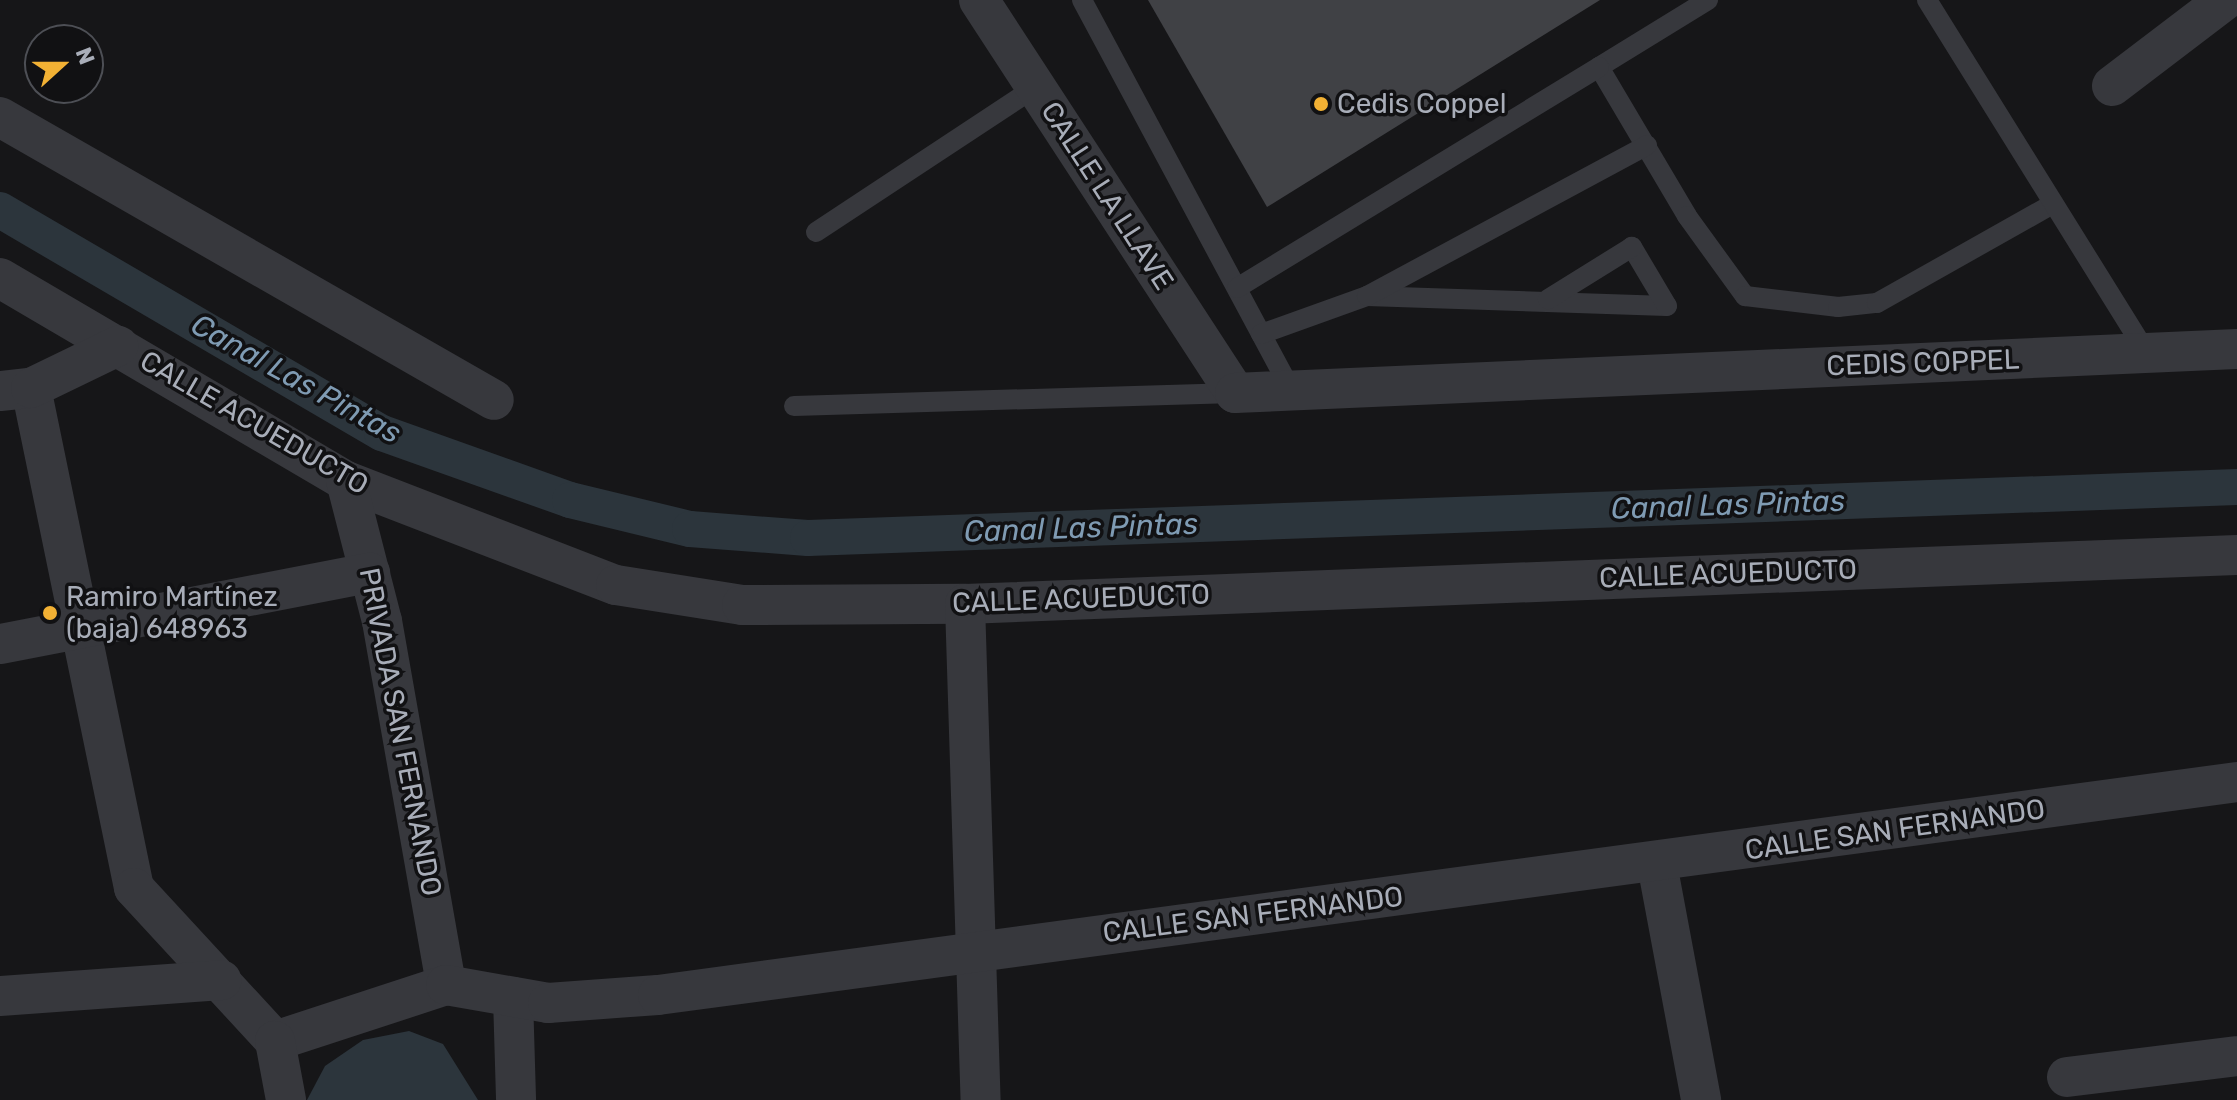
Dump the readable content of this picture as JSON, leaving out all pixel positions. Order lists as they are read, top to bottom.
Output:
{
  "streets": {
    "street": [
      "CALLE LA LLAVE",
      "CEDIS COPPEL",
      "CALLE ACUEDUCTO",
      "PRIVADA SAN FERNANDO",
      "CALLE SAN FERNANDO"
    ]
  },
  "crossings": [
    ["CALLE LA LLAVE", "CEDIS COPPEL"],
    ["CALLE ACUEDUCTO", "PRIVADA SAN FERNANDO"],
    ["PRIVADA SAN FERNANDO", "CALLE SAN FERNANDO"]
  ],
  "water": ["Canal Las Pintas"],
  "places": ["Cedis Coppel", "Ramiro Martínez (baja) 648963"],
  "north": "right"
}
